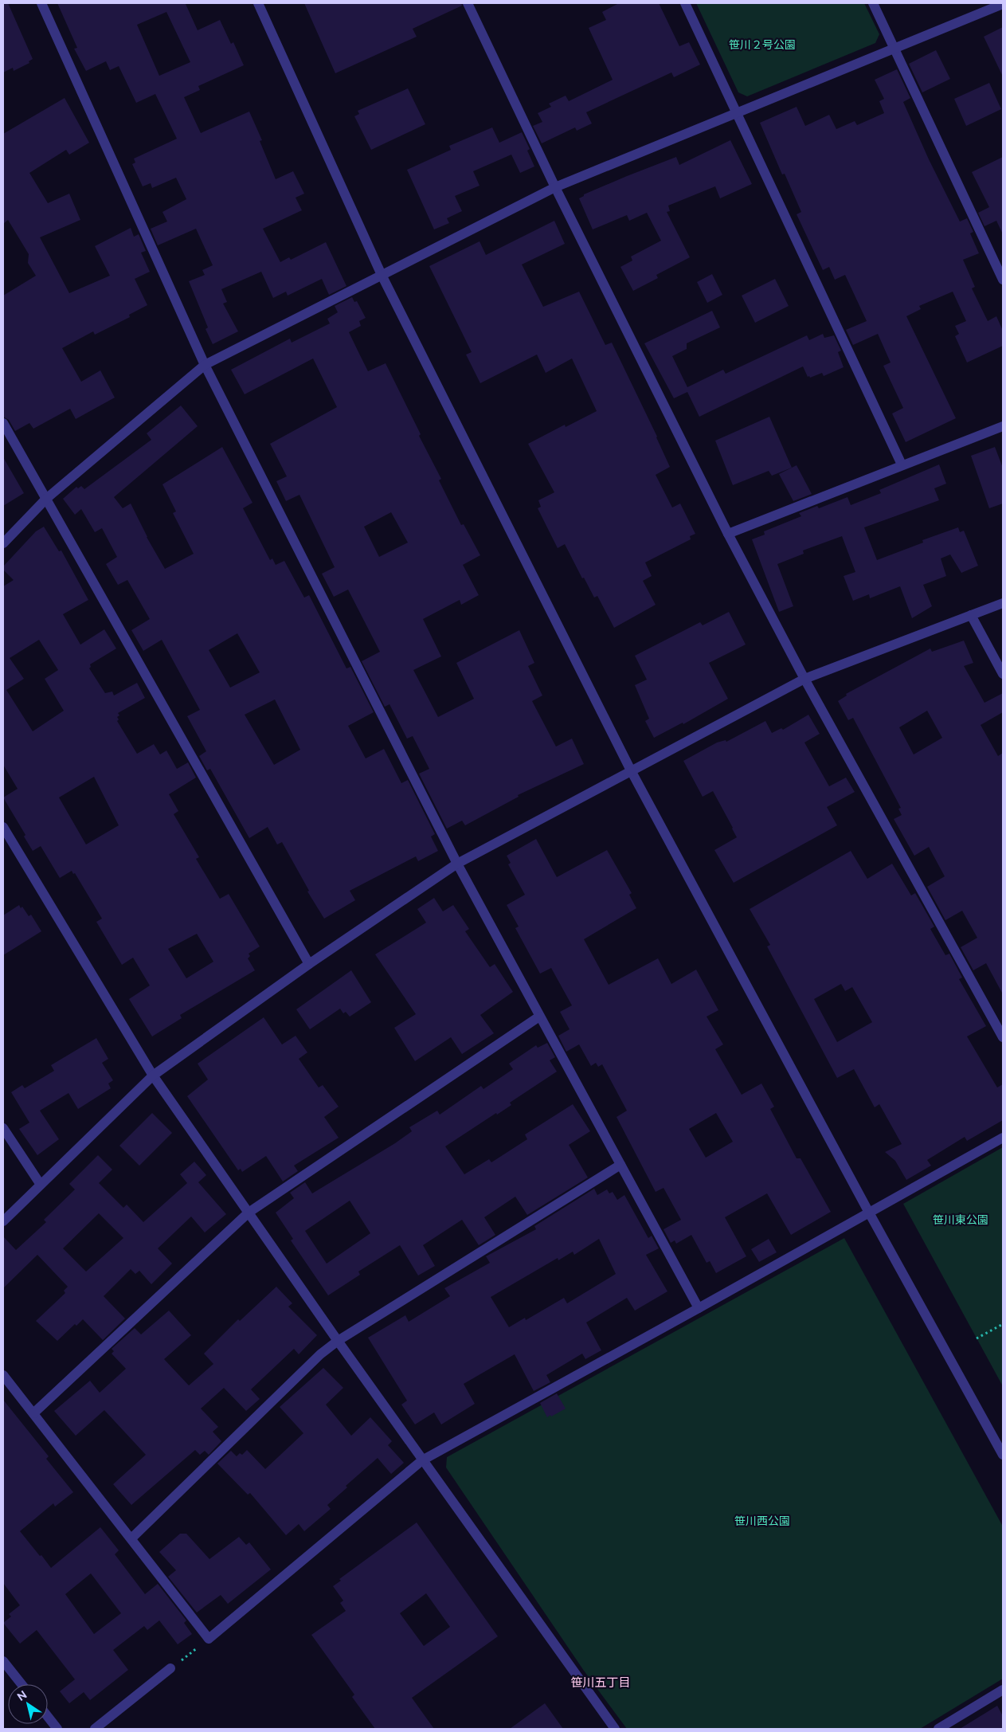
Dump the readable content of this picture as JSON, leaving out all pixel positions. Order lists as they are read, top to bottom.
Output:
{
  "districts": ["笹川五丁目"],
  "parks": ["笹川２号公園", "笹川東公園", "笹川西公園"],
  "north": "top left"
}
